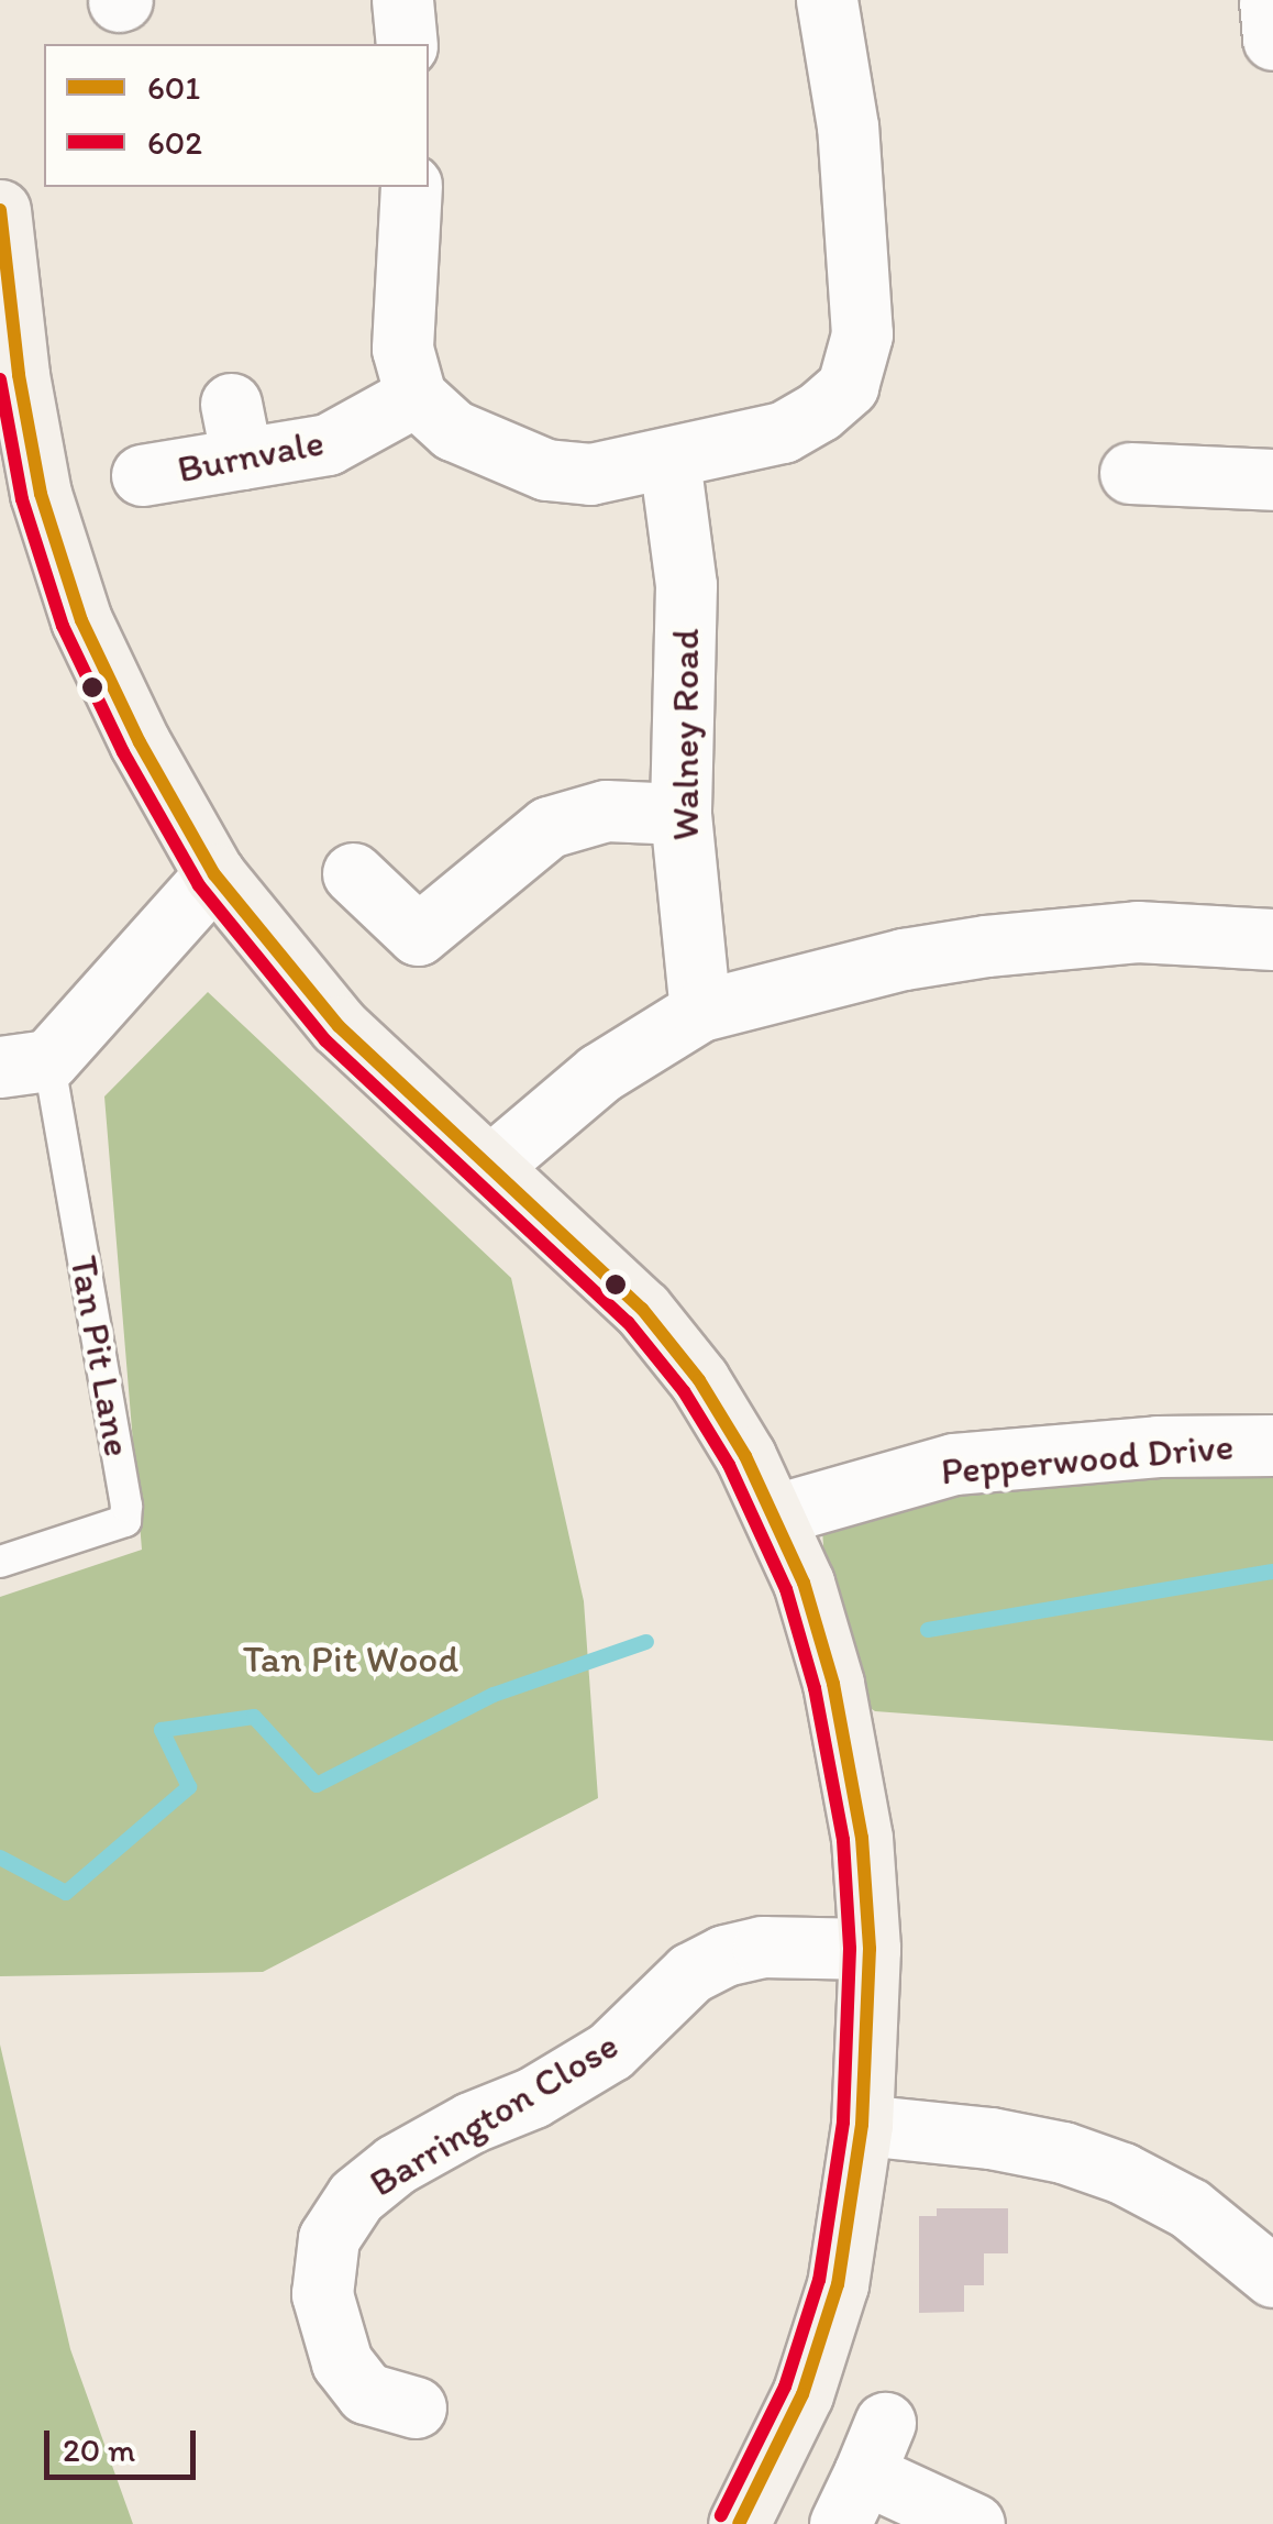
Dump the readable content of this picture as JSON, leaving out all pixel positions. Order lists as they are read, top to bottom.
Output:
{
  "streets": {
    "street": [
      "Burnvale",
      "Walney Road",
      "Pepperwood Drive",
      "Barrington Close"
    ],
    "lane": ["Tan Pit Lane"]
  },
  "parks": ["Tan Pit Wood"],
  "lines": ["transit line 601", "transit line 602"],
  "legend": ["601", "602"],
  "scale_bar": "20 m"
}
